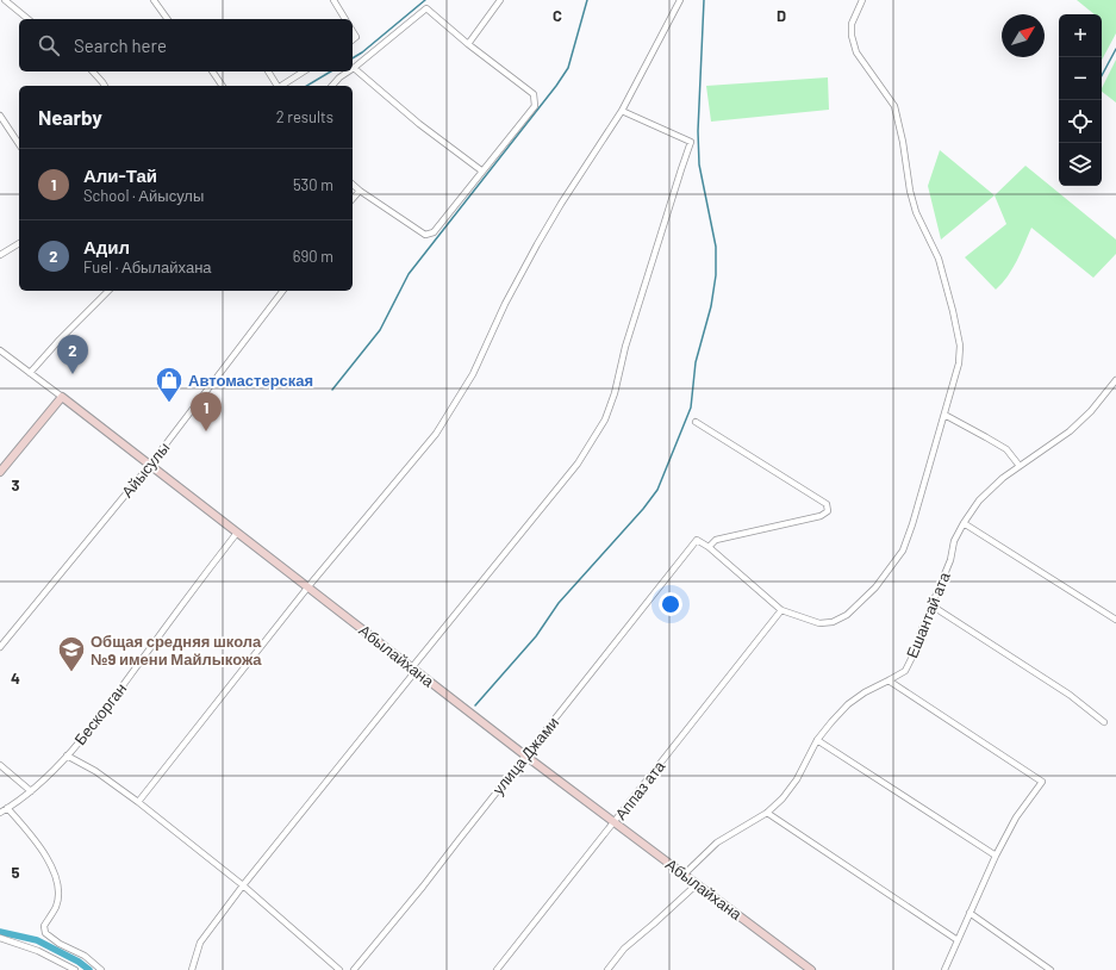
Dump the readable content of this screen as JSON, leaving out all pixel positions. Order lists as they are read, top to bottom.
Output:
{
  "streets": {
    "main road": ["Абылайхана"],
    "street": [
      "Айысулы",
      "Ешантай ата",
      "Бескорган",
      "улица Джами",
      "Аппаз ата"
    ]
  },
  "crossings": [
    ["Айысулы", "Абылайхана"],
    ["Ешантай ата", "Абылайхана"],
    ["Абылайхана", "Бескорган"],
    ["Абылайхана", "улица Джами"],
    ["Абылайхана", "Аппаз ата"]
  ],
  "places": {
    "shop": ["Автомастерская"],
    "school or university": ["Общая средняя школа №9 имени Майлыкожа"]
  },
  "north": "top right",
  "page": {
    "map_buttons": ["+", "−"],
    "search": "Search here",
    "heading": ["Nearby", "2 results"],
    "list": [
      {
        "mark": "1",
        "name": "Али-Тай",
        "note": "School · Айысулы",
        "value": "530 m"
      },
      {
        "mark": "2",
        "name": "Адил",
        "note": "Fuel · Абылайхана",
        "value": "690 m"
      }
    ],
    "pins": ["2", "1"]
  },
  "grid": {
    "columns": ["C", "D"],
    "rows": ["3", "4", "5"]
  }
}
